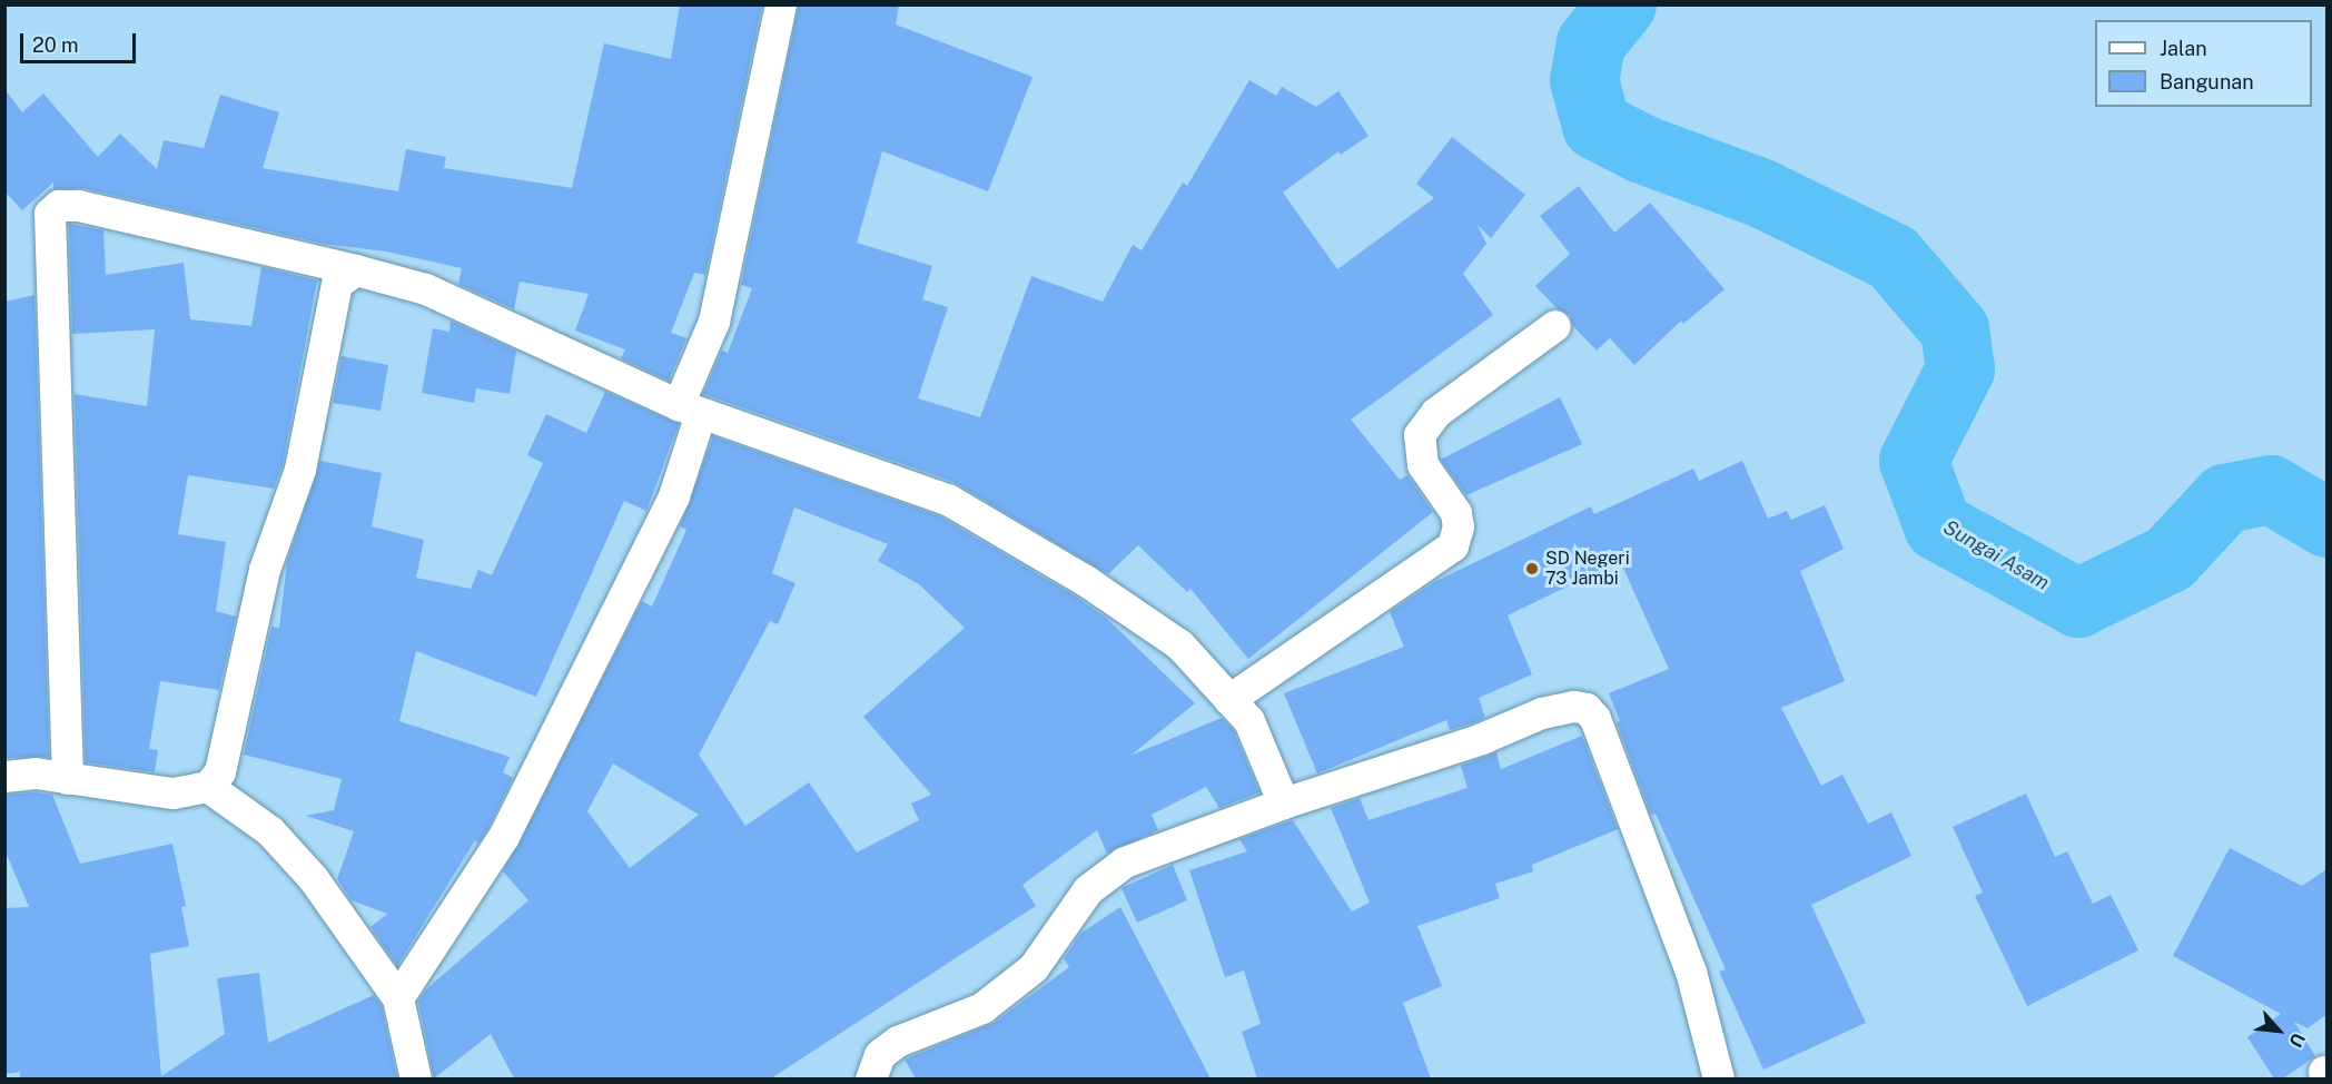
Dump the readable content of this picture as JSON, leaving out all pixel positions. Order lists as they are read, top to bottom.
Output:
{
  "water": ["Sungai Asam"],
  "places": ["SD Negeri 73 Jambi"],
  "legend": ["Jalan", "Bangunan"],
  "scale_bar": "20 m",
  "north": "bottom right"
}
